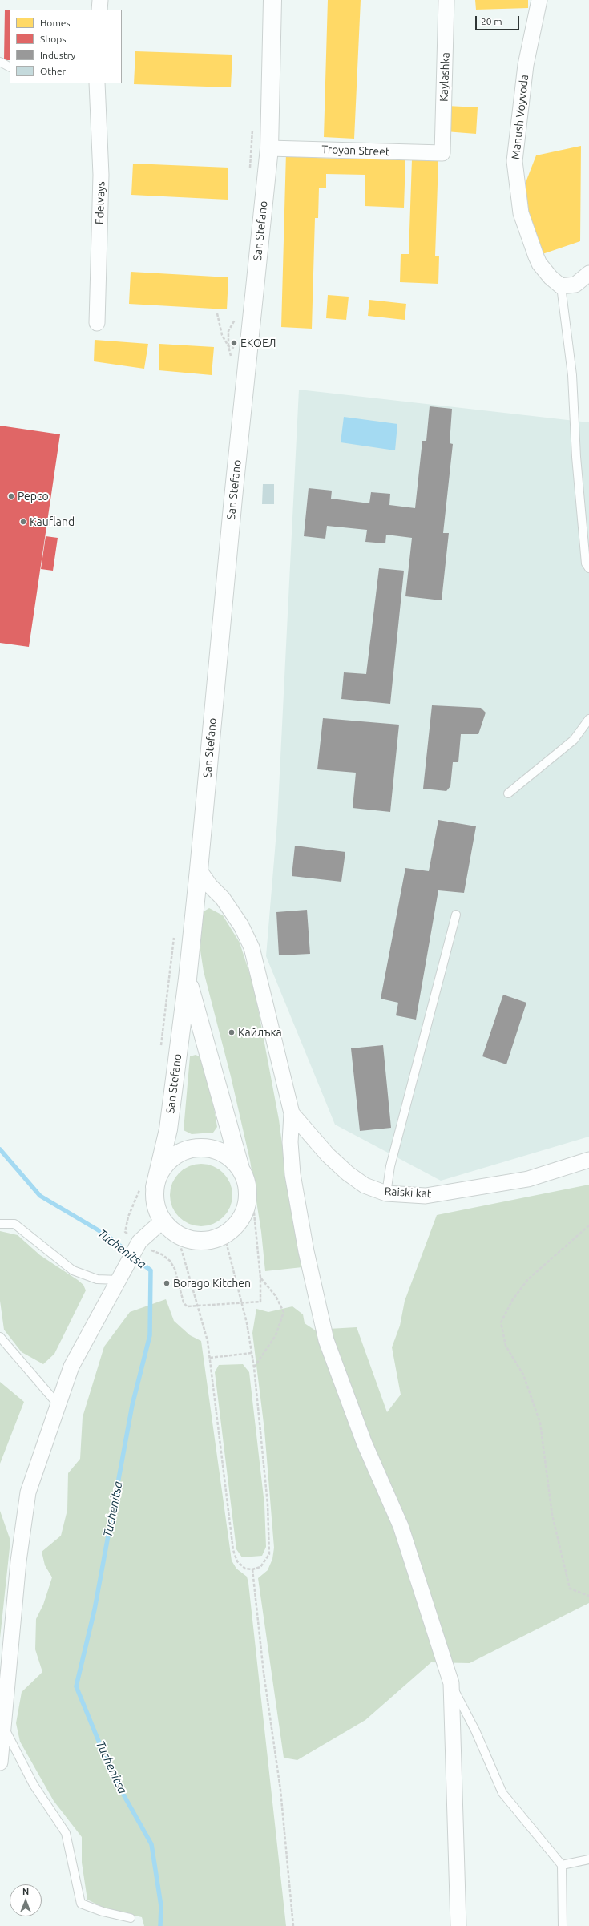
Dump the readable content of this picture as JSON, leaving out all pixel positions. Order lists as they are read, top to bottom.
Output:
{
  "streets": {
    "street": [
      "Kaylashka",
      "Manush Voyvoda",
      "Troyan Street",
      "Edelvays",
      "San Stefano",
      "Raiski kat"
    ]
  },
  "crossings": [
    ["Kaylashka", "Troyan Street"],
    ["Troyan Street", "San Stefano"]
  ],
  "water": ["Tuchenitsa"],
  "places": [
    "ЕКОЕЛ",
    "Pepco",
    "Kaufland",
    "Кайлъка",
    "Borago Kitchen"
  ],
  "legend": [
    "Homes",
    "Shops",
    "Industry",
    "Other"
  ],
  "scale_bar": "20 m",
  "north": "top"
}
